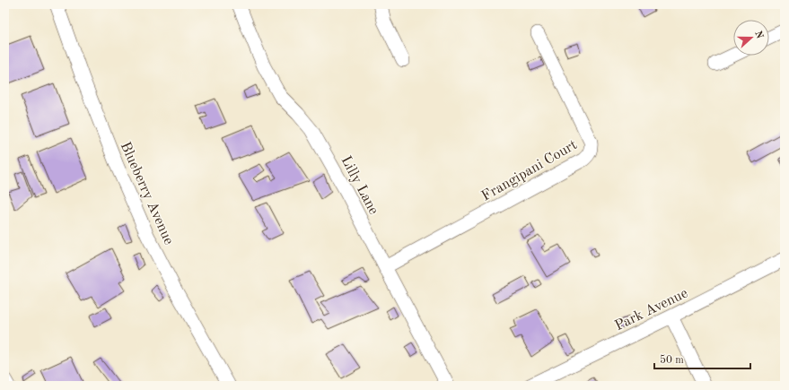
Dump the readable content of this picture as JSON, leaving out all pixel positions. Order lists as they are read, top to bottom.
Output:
{
  "streets": {
    "street": [
      "Frangipani Court",
      "Lilly Lane",
      "Blueberry Avenue",
      "Park Avenue"
    ]
  },
  "crossings": [
    ["Frangipani Court", "Lilly Lane"]
  ],
  "scale_bar": "50 m",
  "north": "right"
}
